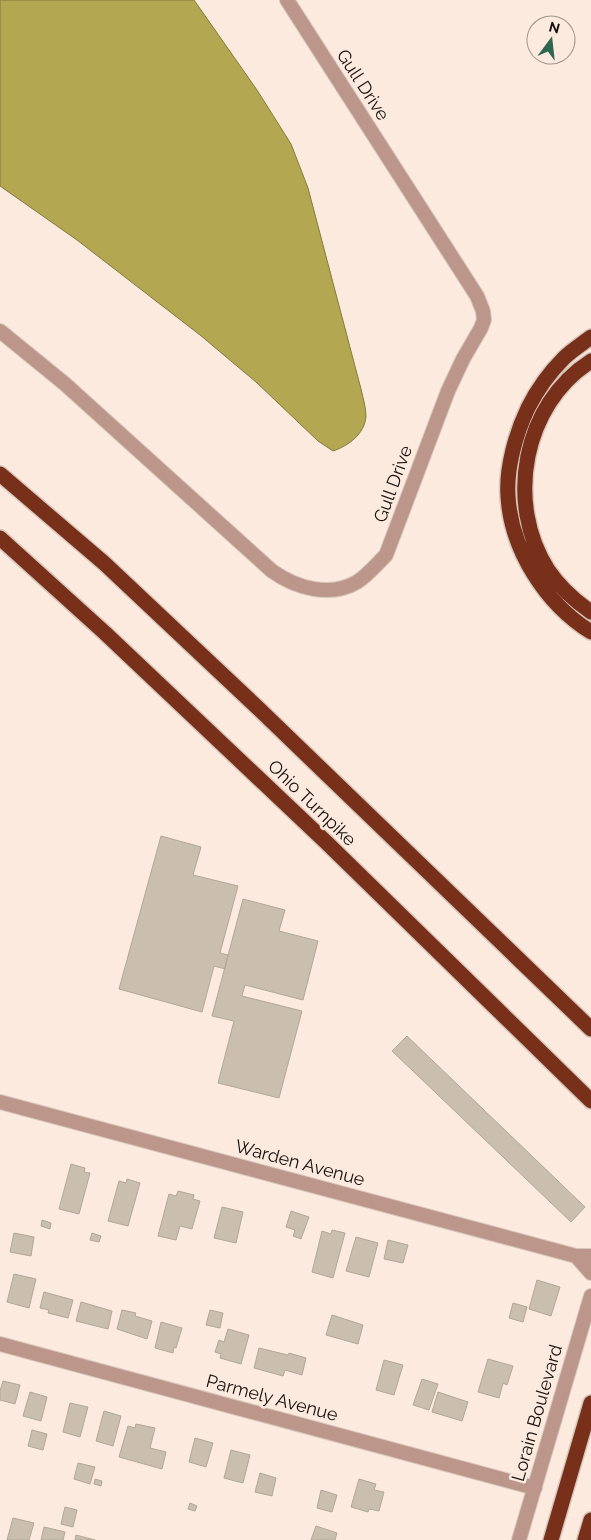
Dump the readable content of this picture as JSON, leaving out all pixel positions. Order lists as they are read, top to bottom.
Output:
{
  "streets": {
    "highway": ["Ohio Turnpike"],
    "street": [
      "Gull Drive",
      "Warden Avenue",
      "Parmely Avenue",
      "Lorain Boulevard"
    ]
  },
  "crossings": [
    ["Parmely Avenue", "Lorain Boulevard"]
  ],
  "north": "top"
}
